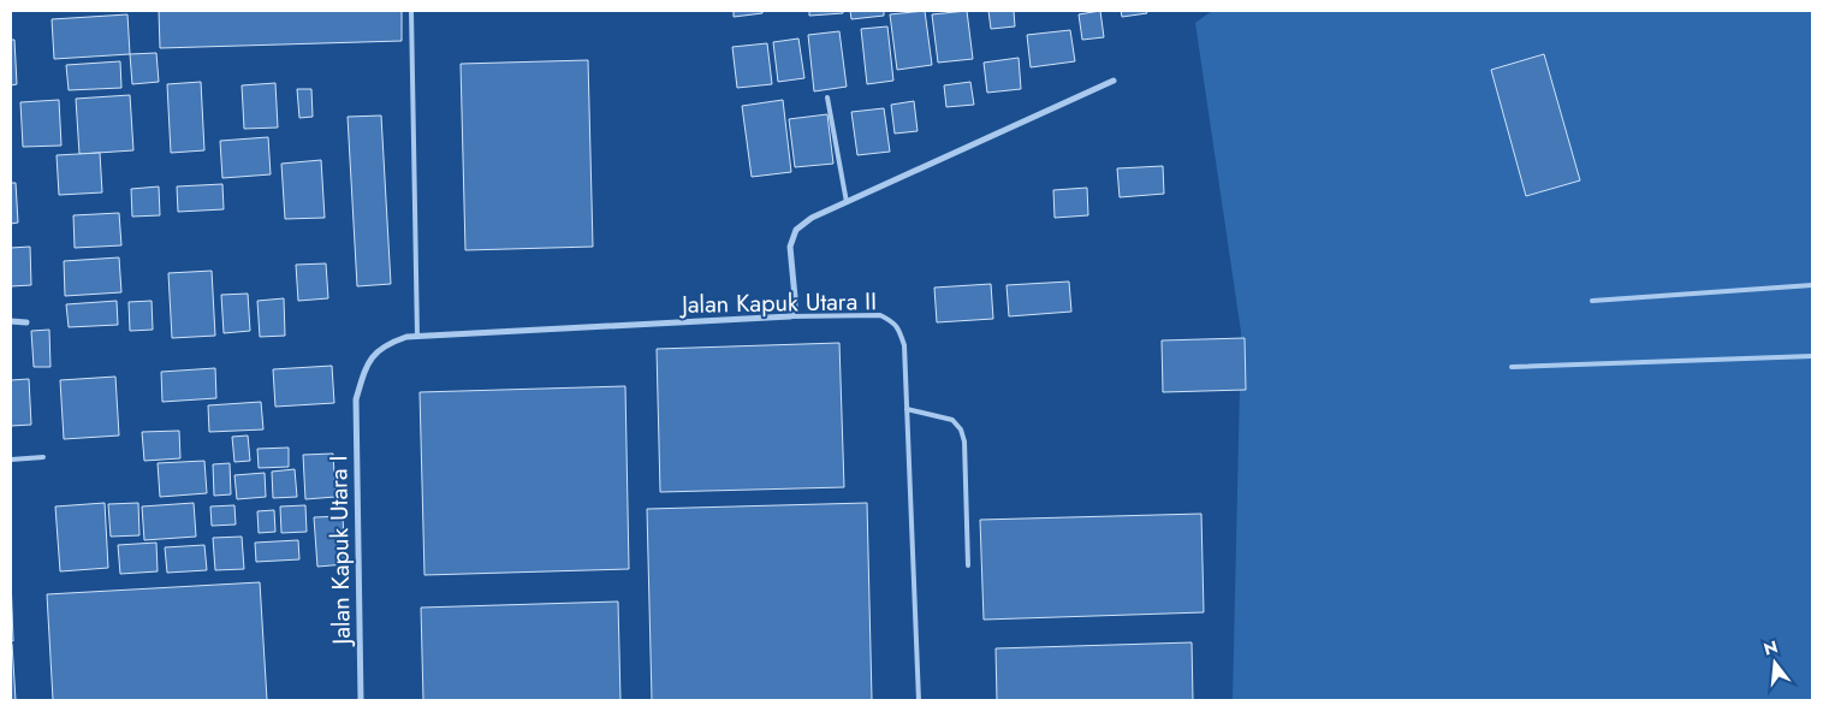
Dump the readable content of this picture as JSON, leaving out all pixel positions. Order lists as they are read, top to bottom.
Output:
{
  "streets": {
    "street": ["Jalan Kapuk Utara II", "Jalan Kapuk Utara I"]
  },
  "crossings": [
    ["Jalan Kapuk Utara II", "Jalan Kapuk Utara I"]
  ],
  "north": "top"
}
